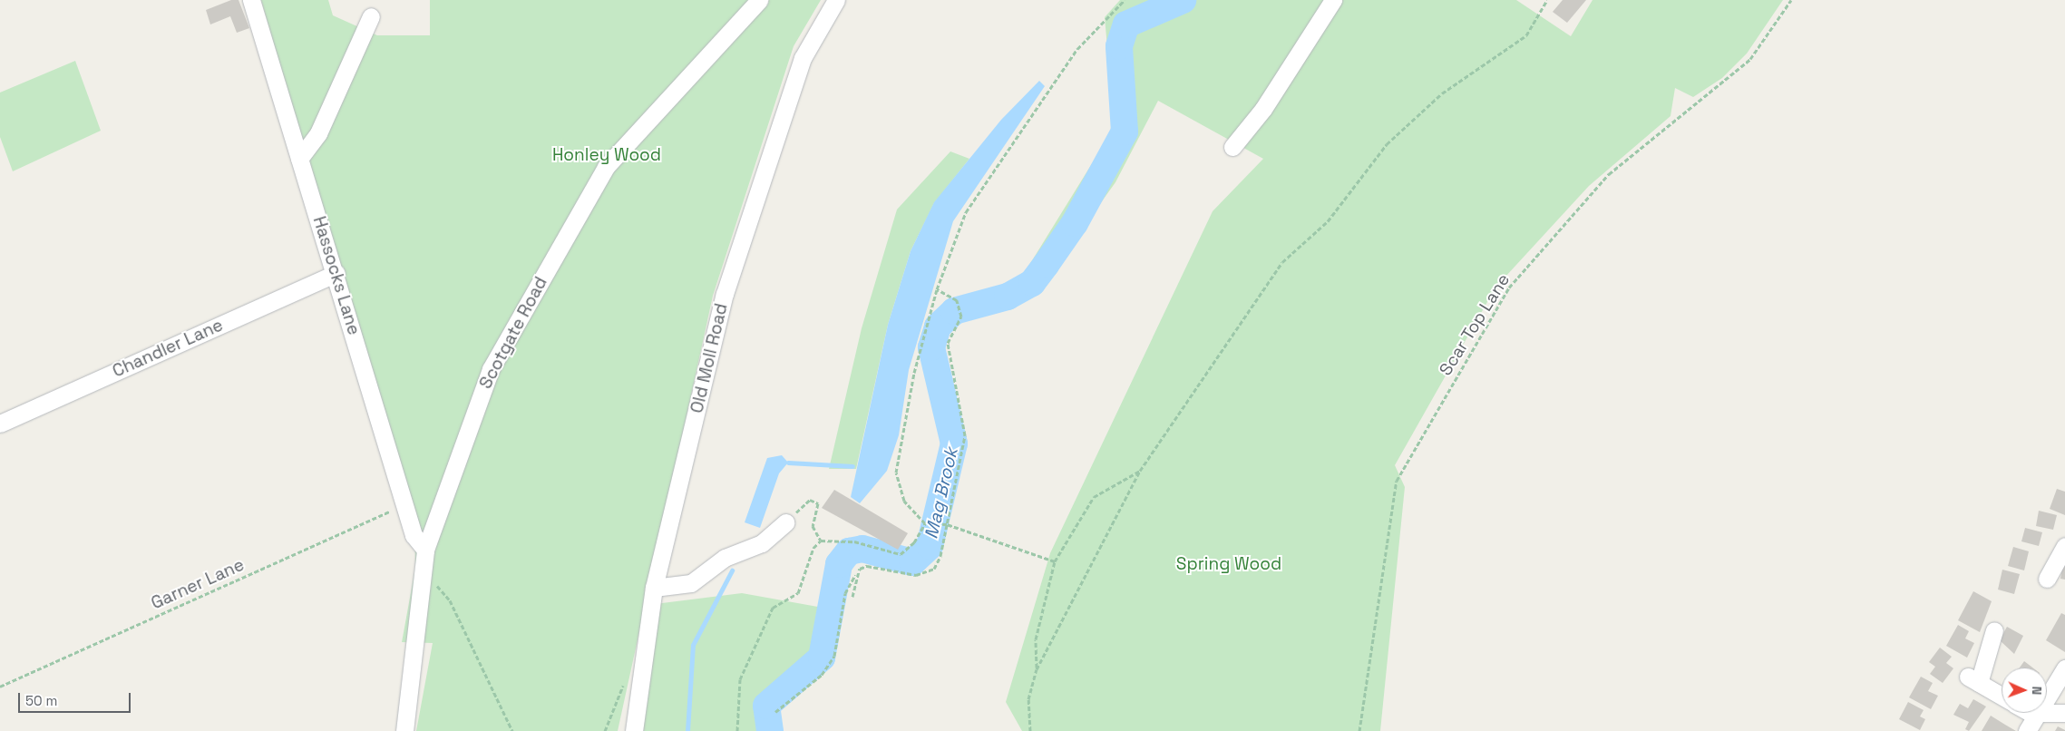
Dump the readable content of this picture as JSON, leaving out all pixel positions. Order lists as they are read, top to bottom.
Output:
{
  "streets": {
    "street": [
      "Hassocks Lane",
      "Scotgate Road",
      "Chandler Lane",
      "Old Moll Road"
    ],
    "path": ["Scar Top Lane", "Garner Lane"]
  },
  "crossings": [
    ["Hassocks Lane", "Scotgate Road"],
    ["Hassocks Lane", "Chandler Lane"],
    ["Hassocks Lane", "Garner Lane"]
  ],
  "water": ["Mag Brook"],
  "parks": ["Honley Wood", "Spring Wood"],
  "scale_bar": "50 m",
  "north": "right"
}
